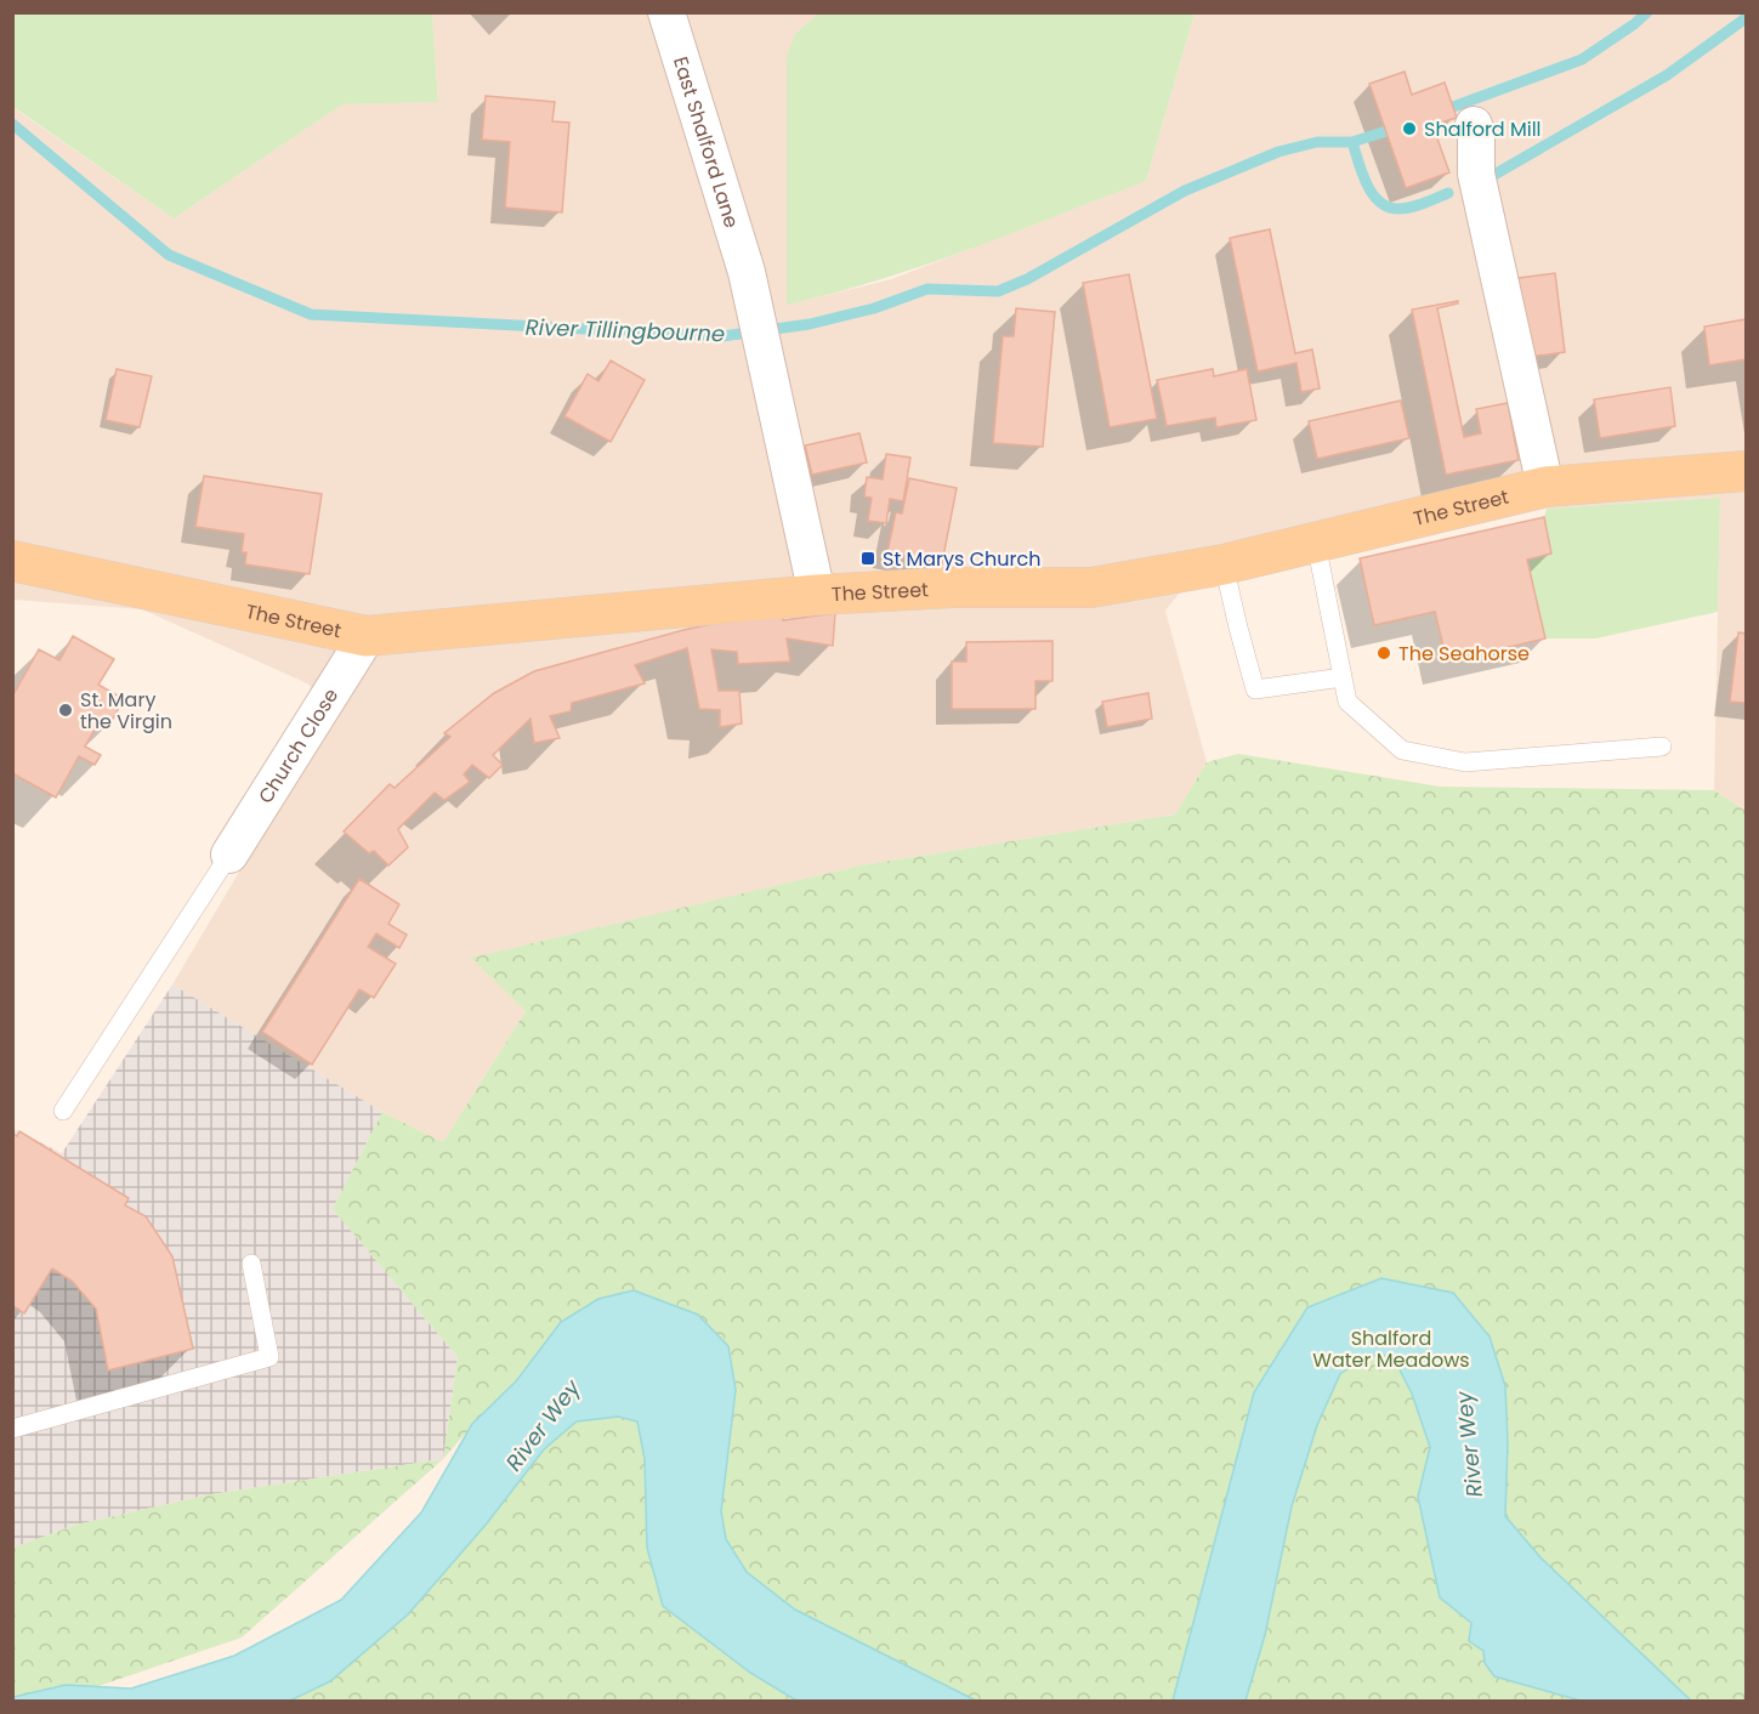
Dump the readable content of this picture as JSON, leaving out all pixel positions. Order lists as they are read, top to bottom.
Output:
{
  "streets": {
    "main road": ["The Street"],
    "street": ["East Shalford Lane", "Church Close"]
  },
  "crossings": [
    ["East Shalford Lane", "The Street"],
    ["The Street", "Church Close"]
  ],
  "water": ["River Tillingbourne", "River Wey"],
  "parks": ["Shalford Water Meadows"],
  "places": {
    "other": ["Shalford Mill", "The Seahorse", "St. Mary the Virgin"],
    "transit": ["St Marys Church"]
  }
}
